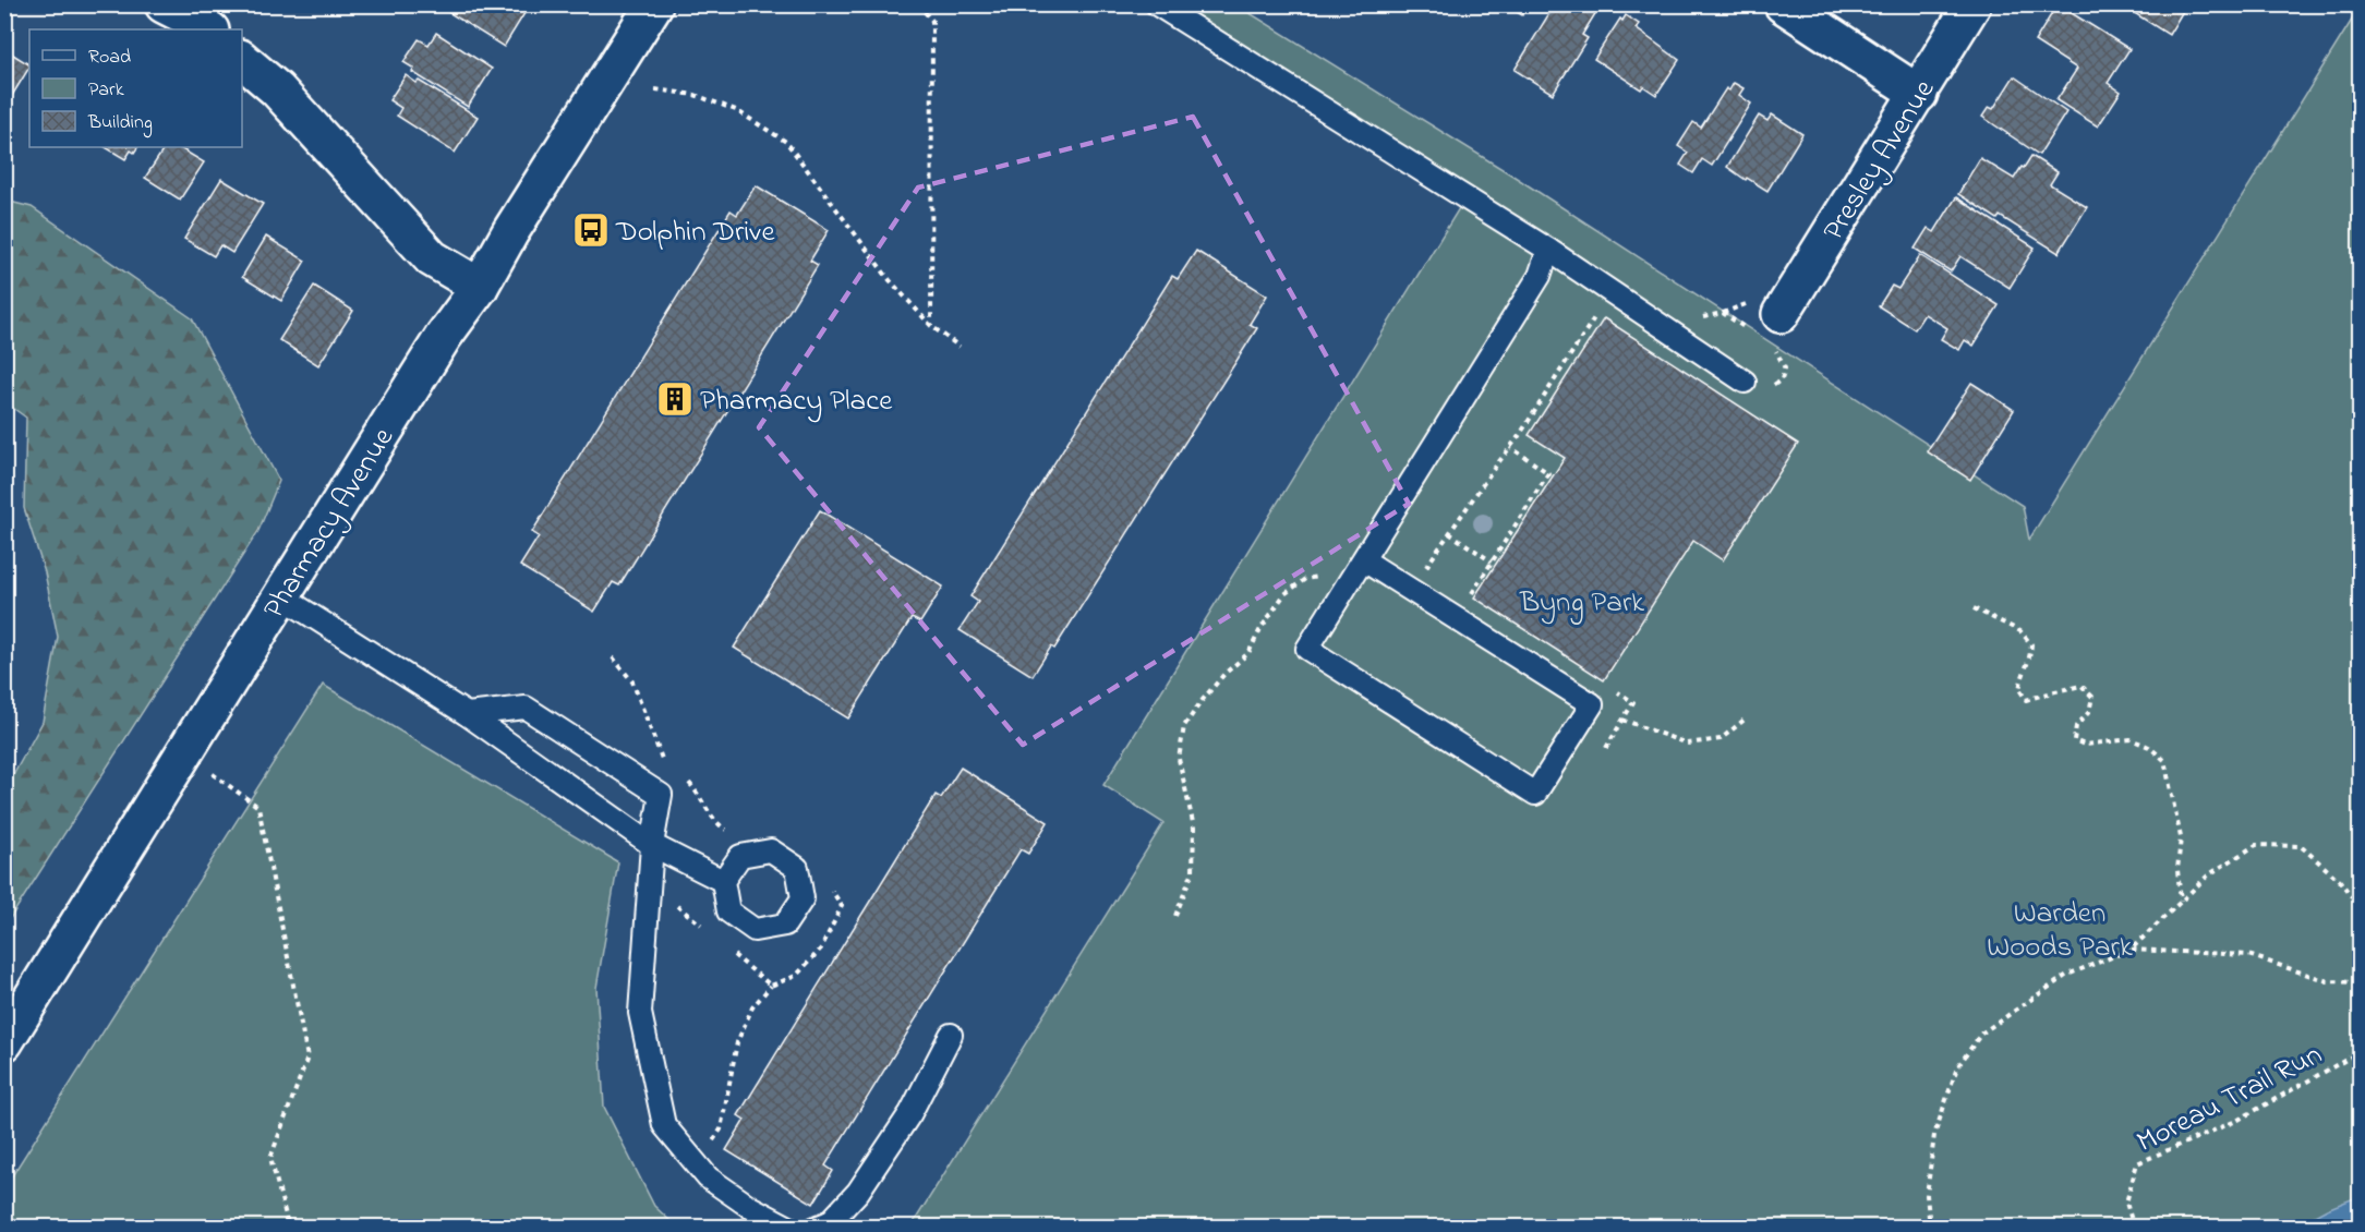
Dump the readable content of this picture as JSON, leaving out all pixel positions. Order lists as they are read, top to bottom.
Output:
{
  "streets": {
    "street": ["Presley Avenue", "Pharmacy Avenue"],
    "path": ["Moreau Trail Run"]
  },
  "parks": ["Byng Park", "Warden Woods Park"],
  "places": {
    "bus stop": ["Dolphin Drive"],
    "building": ["Pharmacy Place"]
  },
  "legend": ["Road", "Park", "Building"]
}
